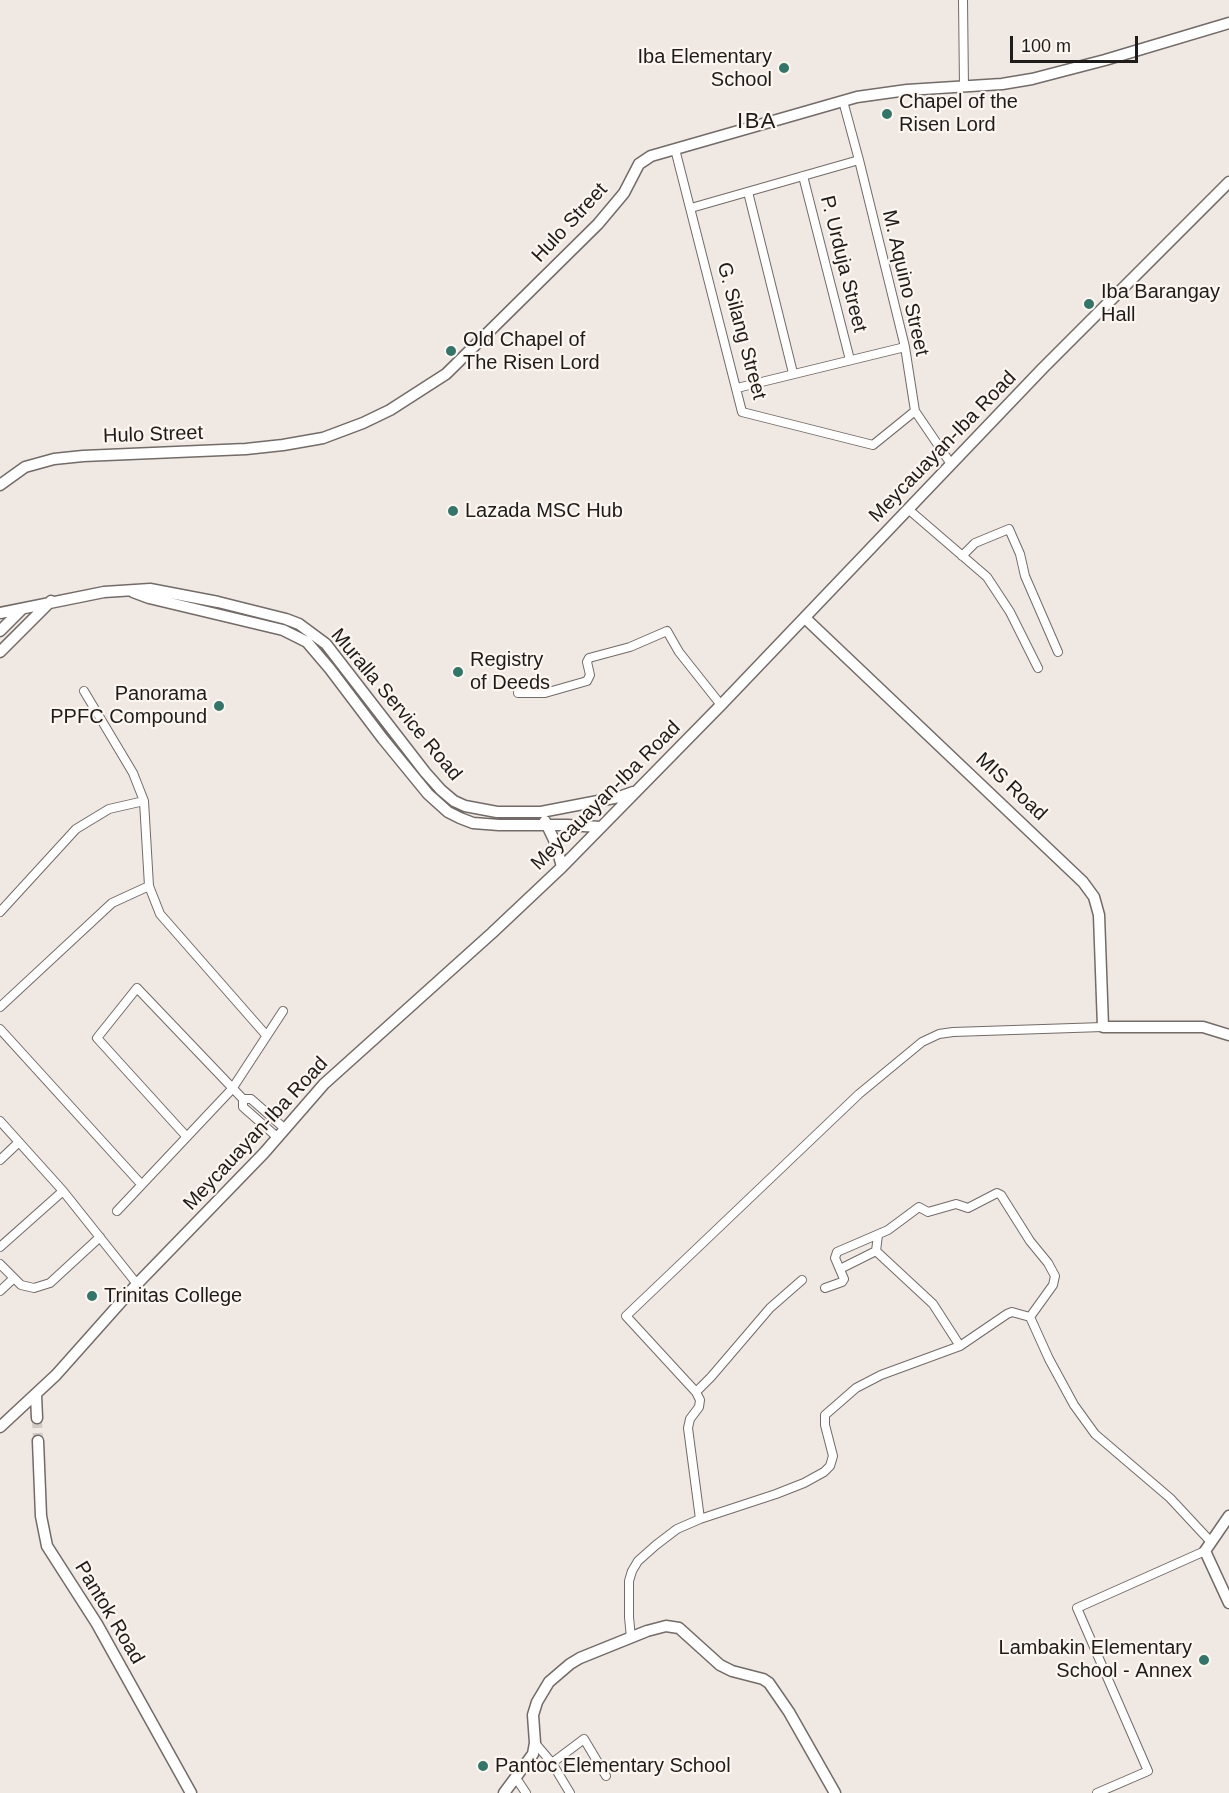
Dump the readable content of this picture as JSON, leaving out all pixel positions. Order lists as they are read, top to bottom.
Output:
{
  "streets": {
    "street": [
      "Hulo Street",
      "P. Urduja Street",
      "M. Aquino Street",
      "G. Silang Street",
      "Meycauayan-Iba Road",
      "Muralla Service Road",
      "MIS Road",
      "Pantok Road"
    ]
  },
  "crossings": [
    ["Hulo Street", "M. Aquino Street"],
    ["Hulo Street", "G. Silang Street"],
    ["M. Aquino Street", "G. Silang Street"],
    ["M. Aquino Street", "Meycauayan-Iba Road"],
    ["Meycauayan-Iba Road", "Muralla Service Road"],
    ["Meycauayan-Iba Road", "MIS Road"]
  ],
  "districts": ["IBA"],
  "places": [
    "Iba Elementary School",
    "Chapel of the Risen Lord",
    "Iba Barangay Hall",
    "Old Chapel of The Risen Lord",
    "Lazada MSC Hub",
    "Registry of Deeds",
    "Panorama PPFC Compound",
    "Trinitas College",
    "Lambakin Elementary School - Annex",
    "Pantoc Elementary School"
  ],
  "scale_bar": "100 m"
}
